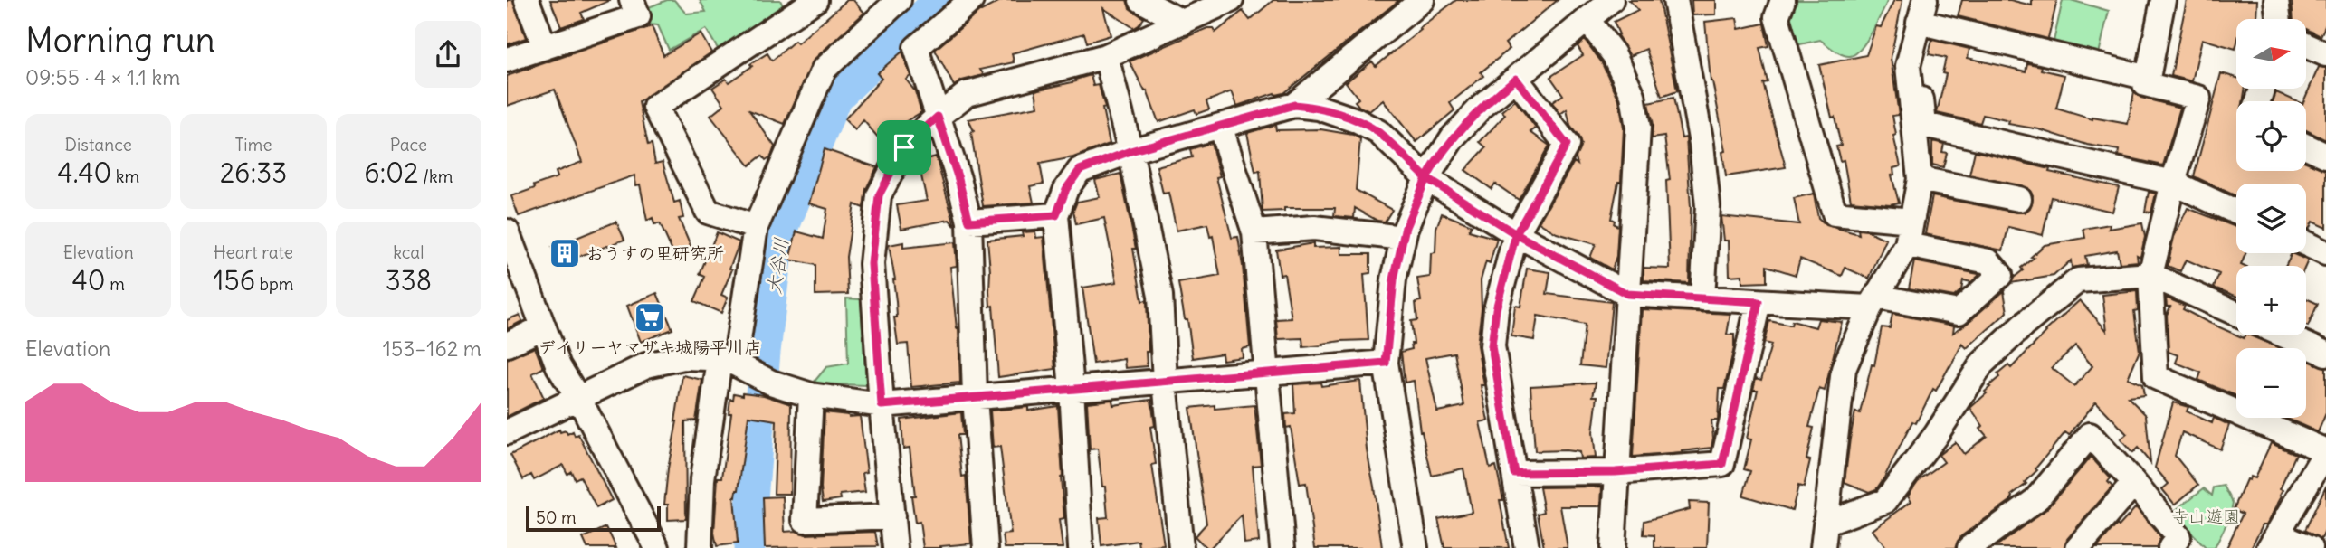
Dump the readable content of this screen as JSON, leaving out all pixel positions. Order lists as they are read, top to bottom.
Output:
{
  "water": ["大谷川"],
  "parks": ["寺山遊園"],
  "places": {
    "building": ["おうすの里研究所"],
    "supermarket": ["デイリーヤマザキ城陽平川店"]
  },
  "scale_bar": "50 m",
  "north": "right",
  "page": {
    "heading": ["Morning run", "09:55 · 4 × 1.1 km"],
    "map_buttons": ["+", "−"],
    "stats": [
      ["Distance", "4.40 km"],
      ["Time", "26:33"],
      ["Pace", "6:02 /km"],
      ["Elevation", "40 m"],
      ["Heart rate", "156 bpm"],
      ["kcal", "338"]
    ],
    "chart": ["Elevation", "153–162 m"],
    "scale": "50 m"
  }
}
